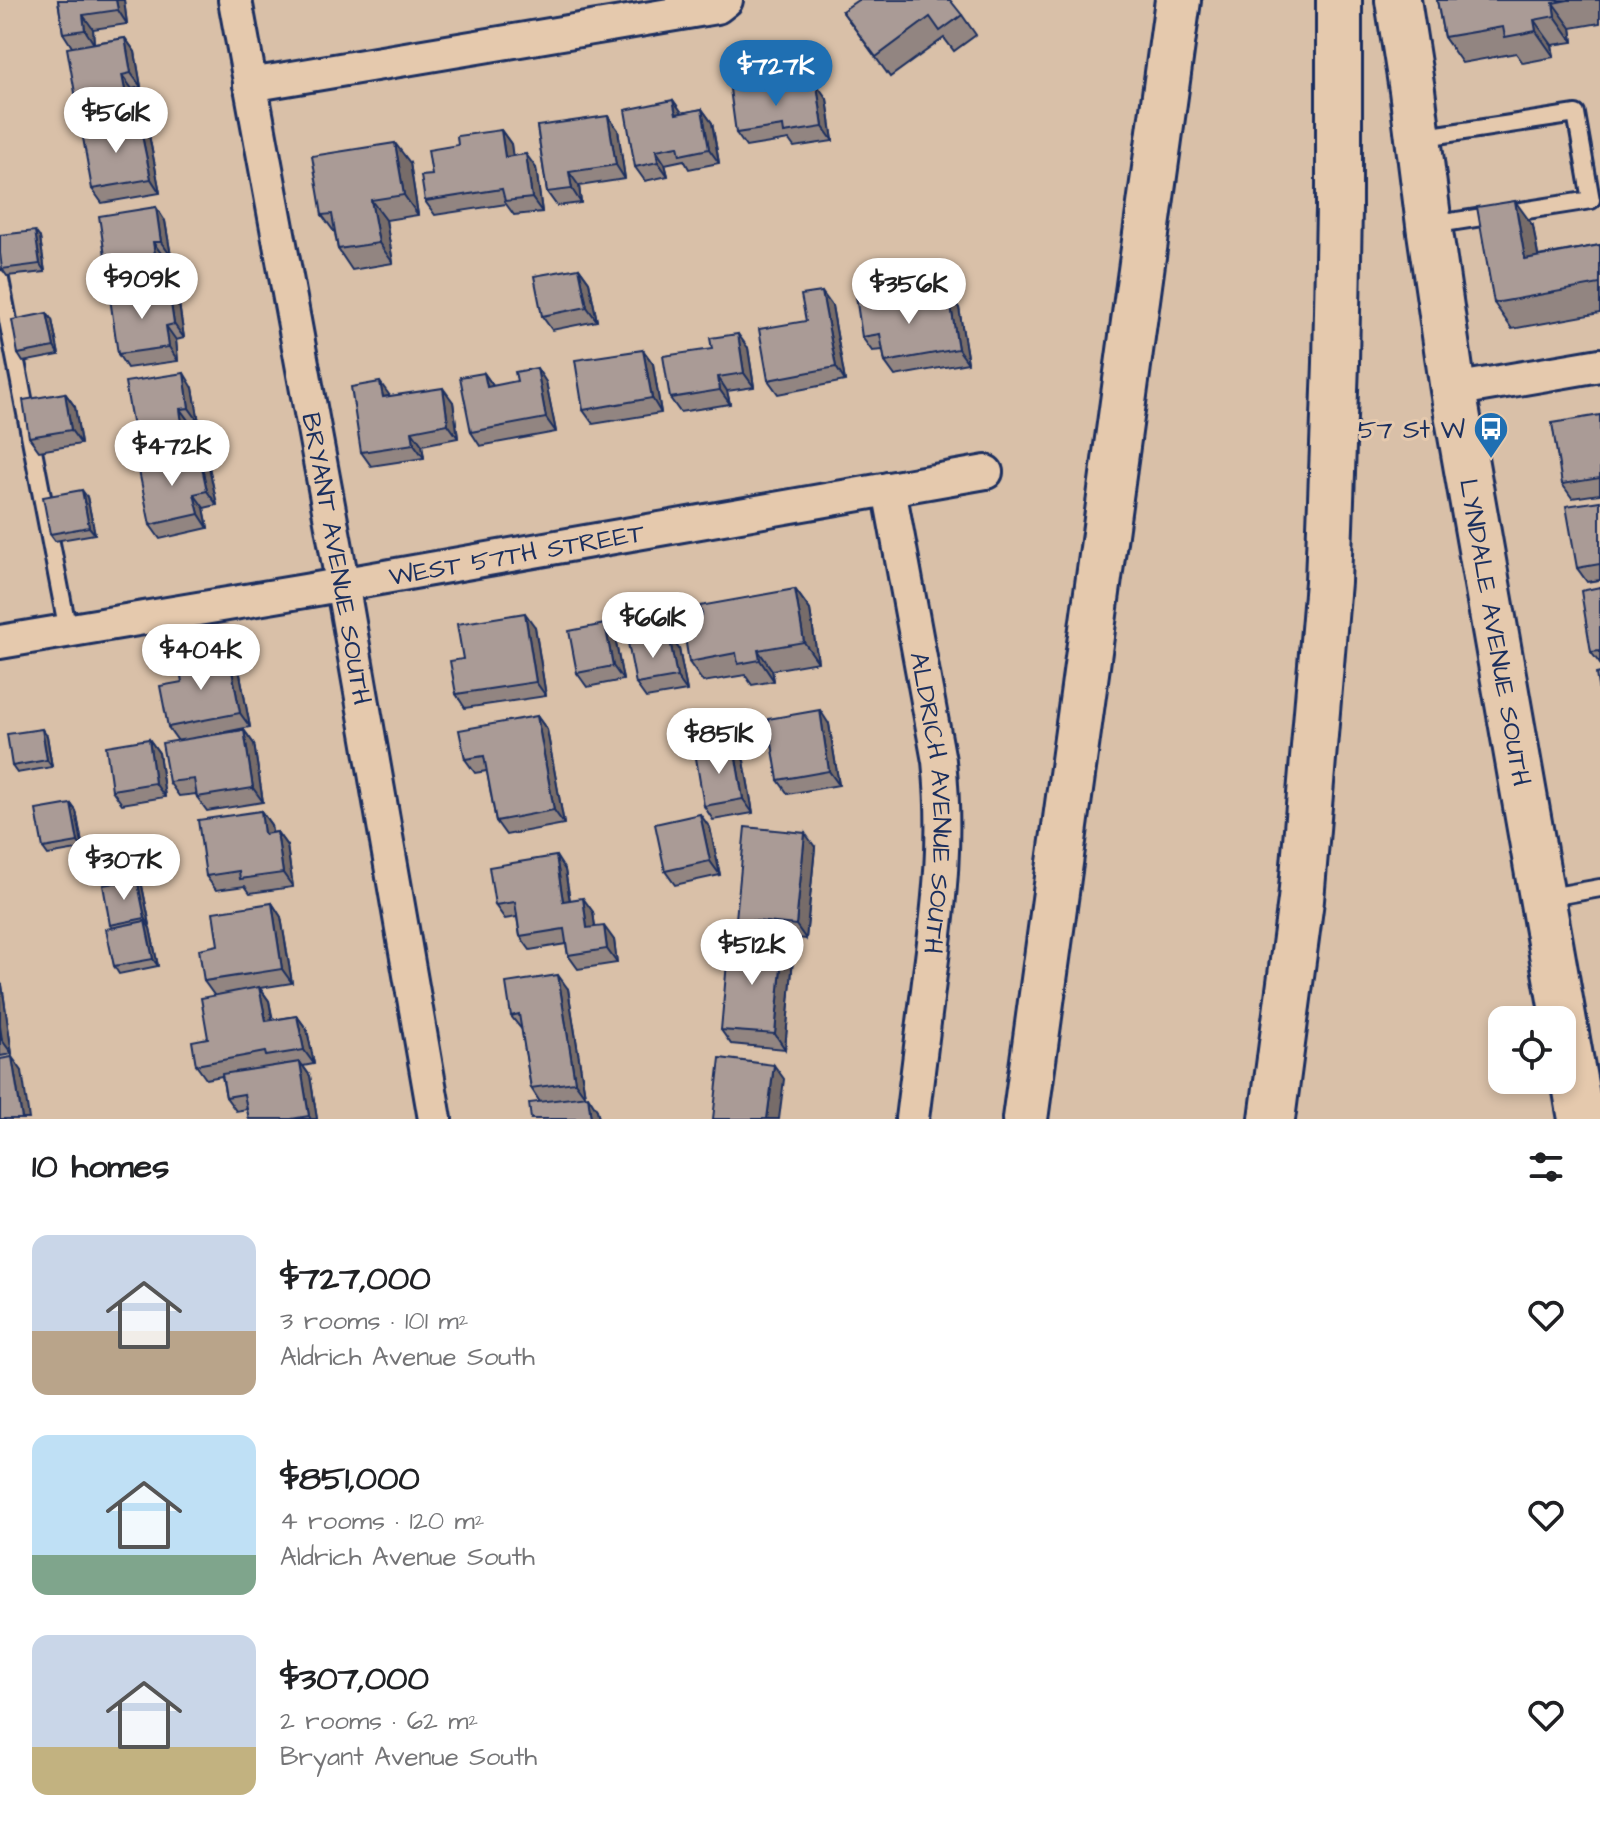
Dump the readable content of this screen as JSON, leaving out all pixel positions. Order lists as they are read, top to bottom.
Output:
{
  "streets": {
    "main road": ["LYNDALE AVENUE SOUTH"],
    "street": ["WEST 57TH STREET", "BRYANT AVENUE SOUTH", "ALDRICH AVENUE SOUTH"]
  },
  "crossings": [
    ["WEST 57TH STREET", "BRYANT AVENUE SOUTH"],
    ["WEST 57TH STREET", "ALDRICH AVENUE SOUTH"]
  ],
  "places": {
    "bus stop": ["57 St W"]
  },
  "page": {
    "price": [
      "$727K",
      "$561K",
      "$909K",
      "$356K",
      "$472K",
      "$661K",
      "$404K",
      "$851K",
      "$307K",
      "$512K"
    ],
    "heading": "10 homes",
    "list": [
      {
        "name": "$727,000",
        "note": "3 rooms · 101 m² · Aldrich Avenue South"
      },
      {
        "name": "$851,000",
        "note": "4 rooms · 120 m² · Aldrich Avenue South"
      },
      {
        "name": "$307,000",
        "note": "2 rooms · 62 m² · Bryant Avenue South"
      }
    ]
  }
}
